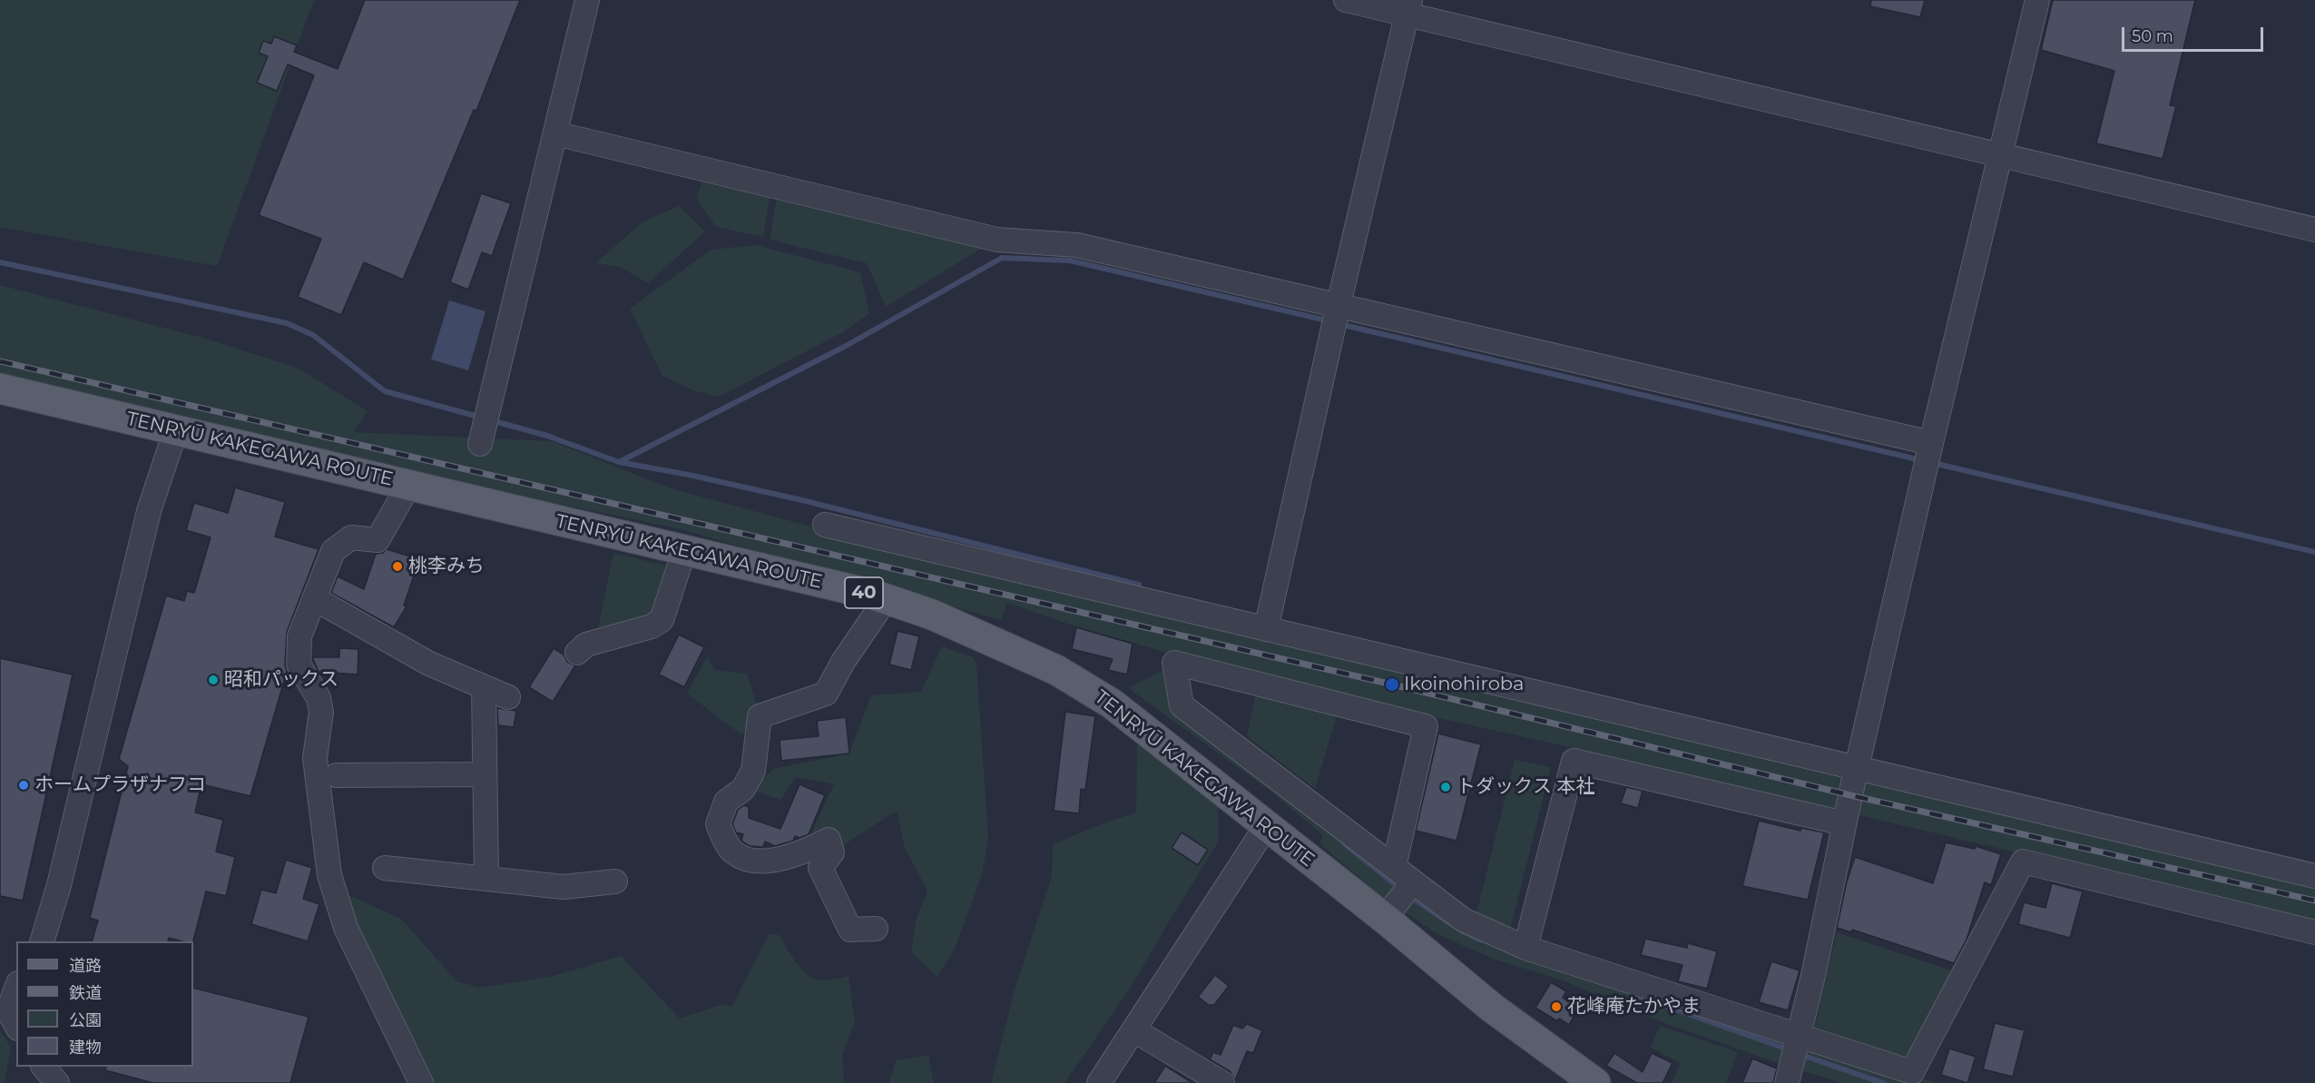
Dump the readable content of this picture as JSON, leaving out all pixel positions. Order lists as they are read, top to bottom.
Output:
{
  "streets": {
    "main road": ["TENRYŪ KAKEGAWA ROUTE", "40"]
  },
  "places": [
    "桃李みち",
    "昭和パックス",
    "Ikoinohiroba",
    "ホームプラザナフコ",
    "トダックス 本社",
    "花峰庵たかやま"
  ],
  "legend": [
    "道路",
    "鉄道",
    "公園",
    "建物"
  ],
  "scale_bar": "50 m"
}
